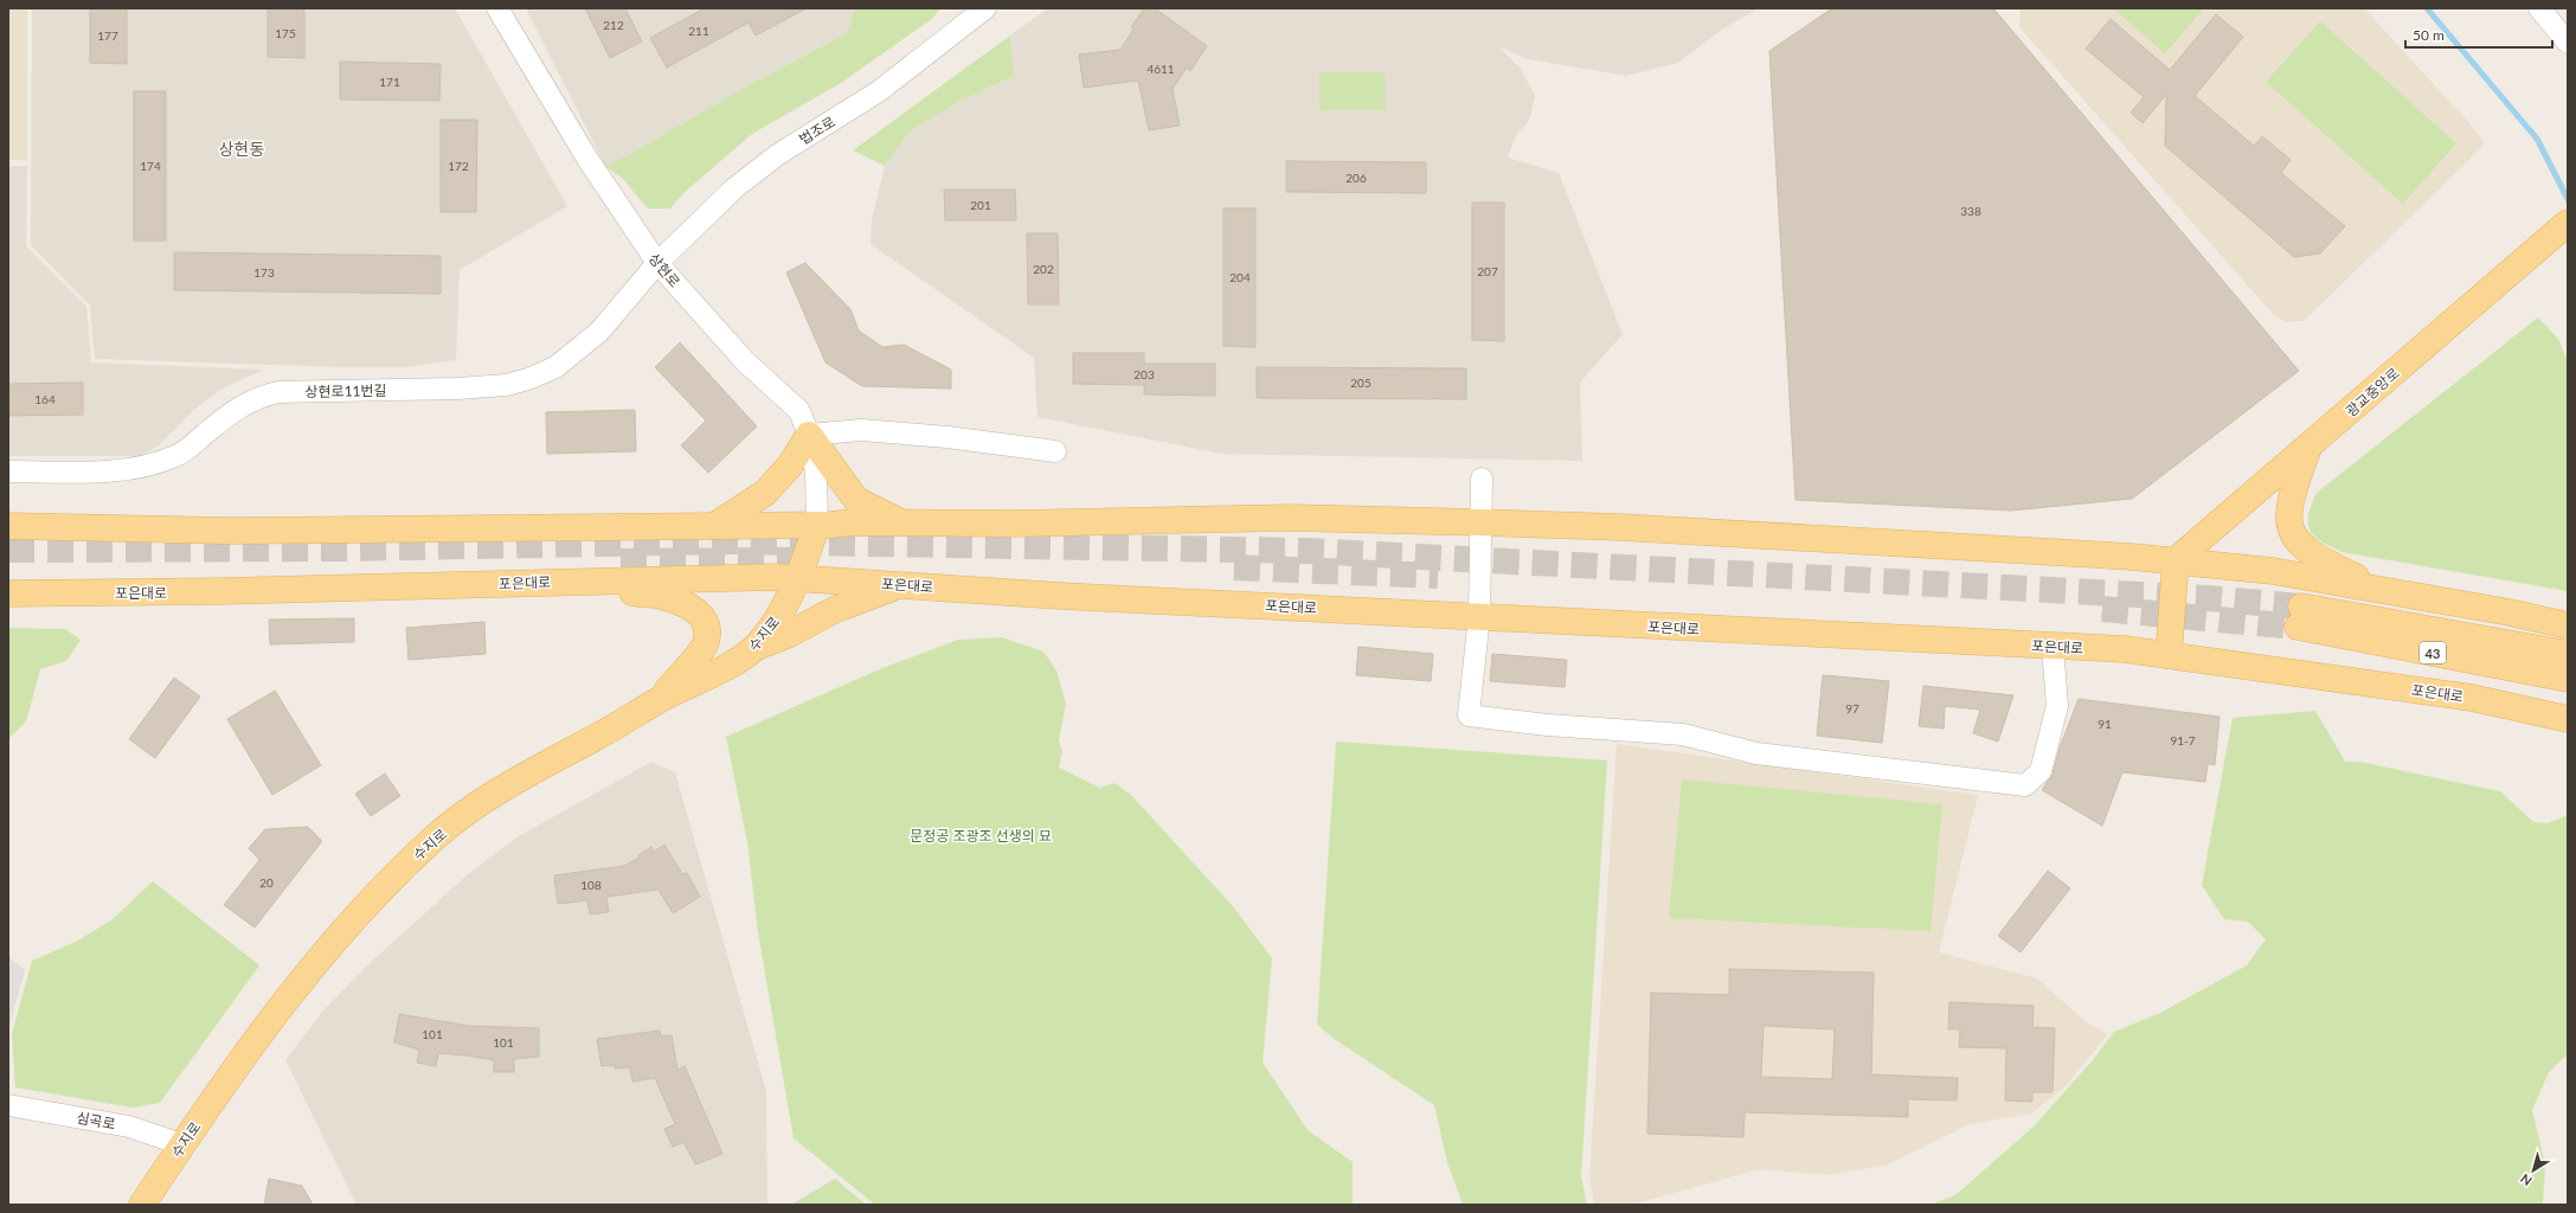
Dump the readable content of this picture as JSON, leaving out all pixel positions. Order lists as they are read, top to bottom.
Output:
{
  "streets": {
    "main road": [
      "광교중앙로",
      "포은대로",
      "수지로",
      "43"
    ],
    "street": [
      "법조로",
      "상현로",
      "상현로11번길",
      "심곡로"
    ]
  },
  "crossings": [
    ["법조로", "상현로"],
    ["법조로", "상현로11번길"],
    ["상현로", "상현로11번길"],
    ["상현로", "수지로"],
    ["포은대로", "수지로"],
    ["수지로", "심곡로"]
  ],
  "districts": ["상현동"],
  "parks": ["문정공 조광조 선생의 묘"],
  "house_numbers": [
    "212",
    "211",
    "175",
    "177",
    "4611",
    "171",
    "174",
    "172",
    "206",
    "201",
    "338",
    "202",
    "207",
    "173",
    "204",
    "203",
    "205",
    "164",
    "97",
    "91",
    "91-7",
    "20",
    "108",
    "101",
    "101"
  ],
  "scale_bar": "50 m",
  "north": "bottom left"
}
